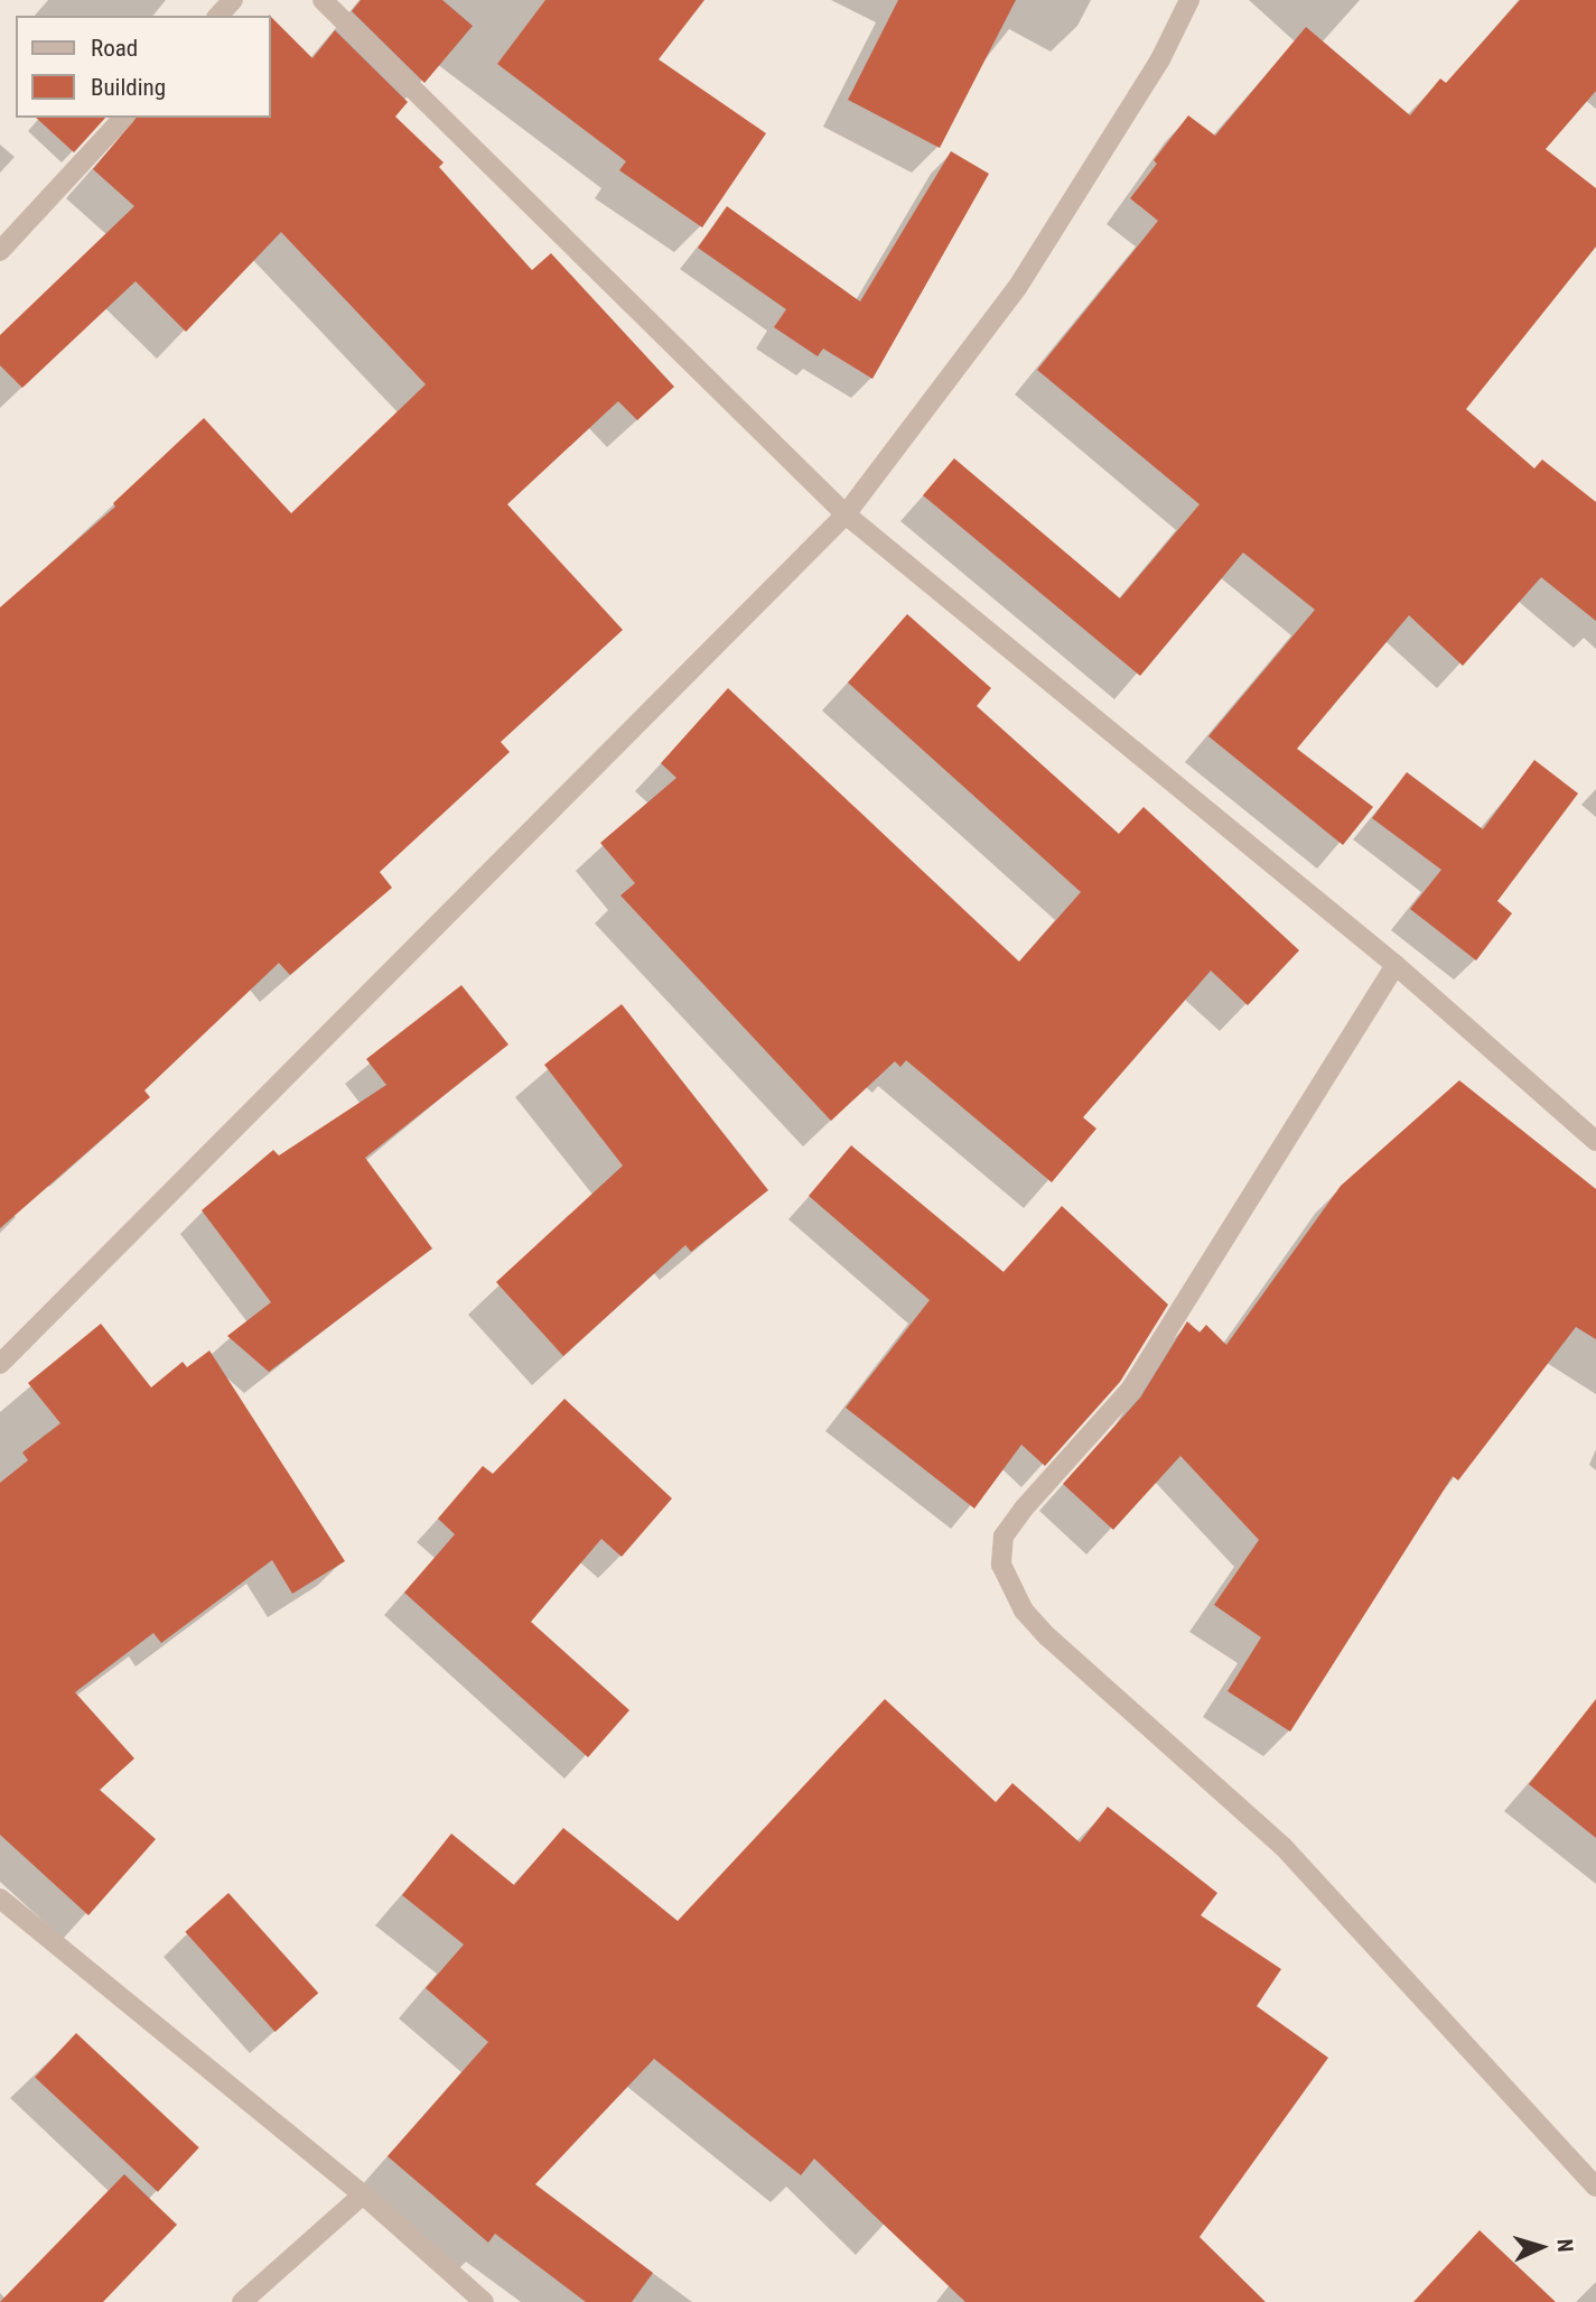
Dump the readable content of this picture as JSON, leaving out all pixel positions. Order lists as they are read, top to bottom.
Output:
{
  "legend": ["Road", "Building"],
  "north": "right"
}
